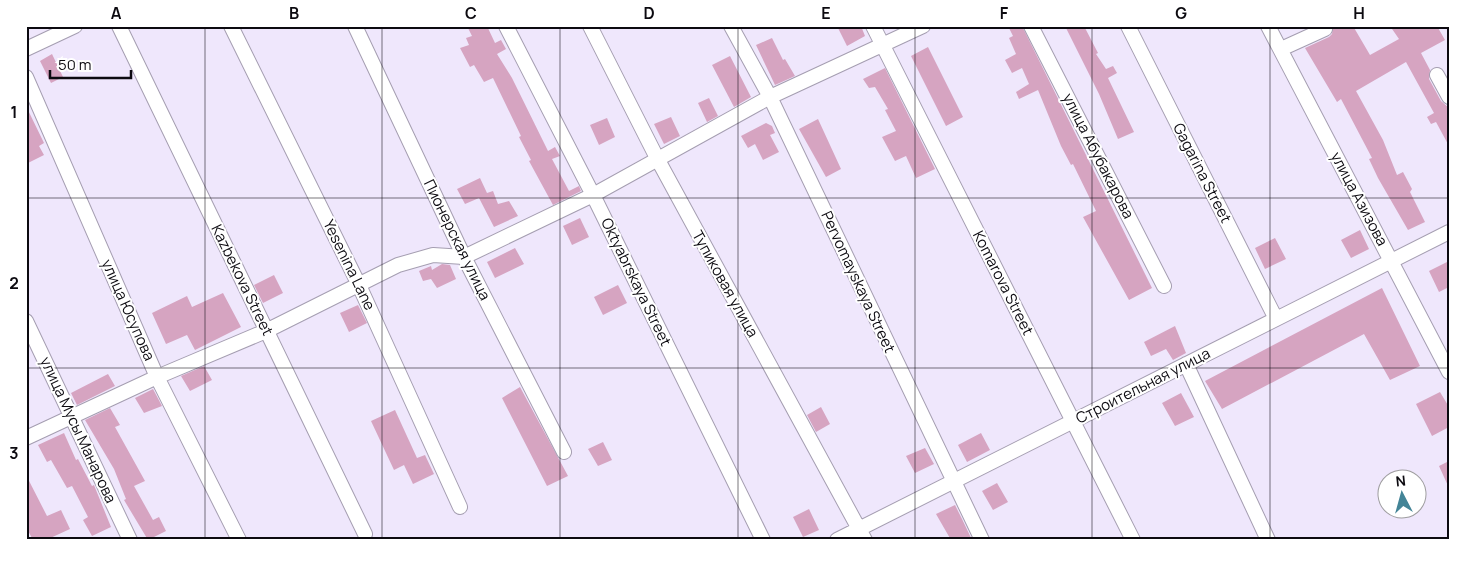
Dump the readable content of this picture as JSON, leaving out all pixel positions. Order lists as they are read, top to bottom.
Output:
{
  "streets": {
    "street": [
      "улица Абубакарова",
      "Gagarina Street",
      "улица Азизова",
      "Пионерская улица",
      "Yesenina Lane",
      "Kazbekova Street",
      "Oktyabrskaya Street",
      "Pervomayskaya Street",
      "Komarova Street",
      "Тупиковая улица",
      "улица Юсупова",
      "Строительная улица",
      "улица Мусы Манарова"
    ]
  },
  "crossings": [
    ["Gagarina Street", "Строительная улица"],
    ["улица Азизова", "Строительная улица"],
    ["Pervomayskaya Street", "Строительная улица"],
    ["Komarova Street", "Строительная улица"],
    ["Тупиковая улица", "Строительная улица"]
  ],
  "scale_bar": "50 m",
  "north": "top",
  "grid": {
    "columns": [
      "A",
      "B",
      "C",
      "D",
      "E",
      "F",
      "G",
      "H"
    ],
    "rows": ["1", "2", "3"]
  }
}
